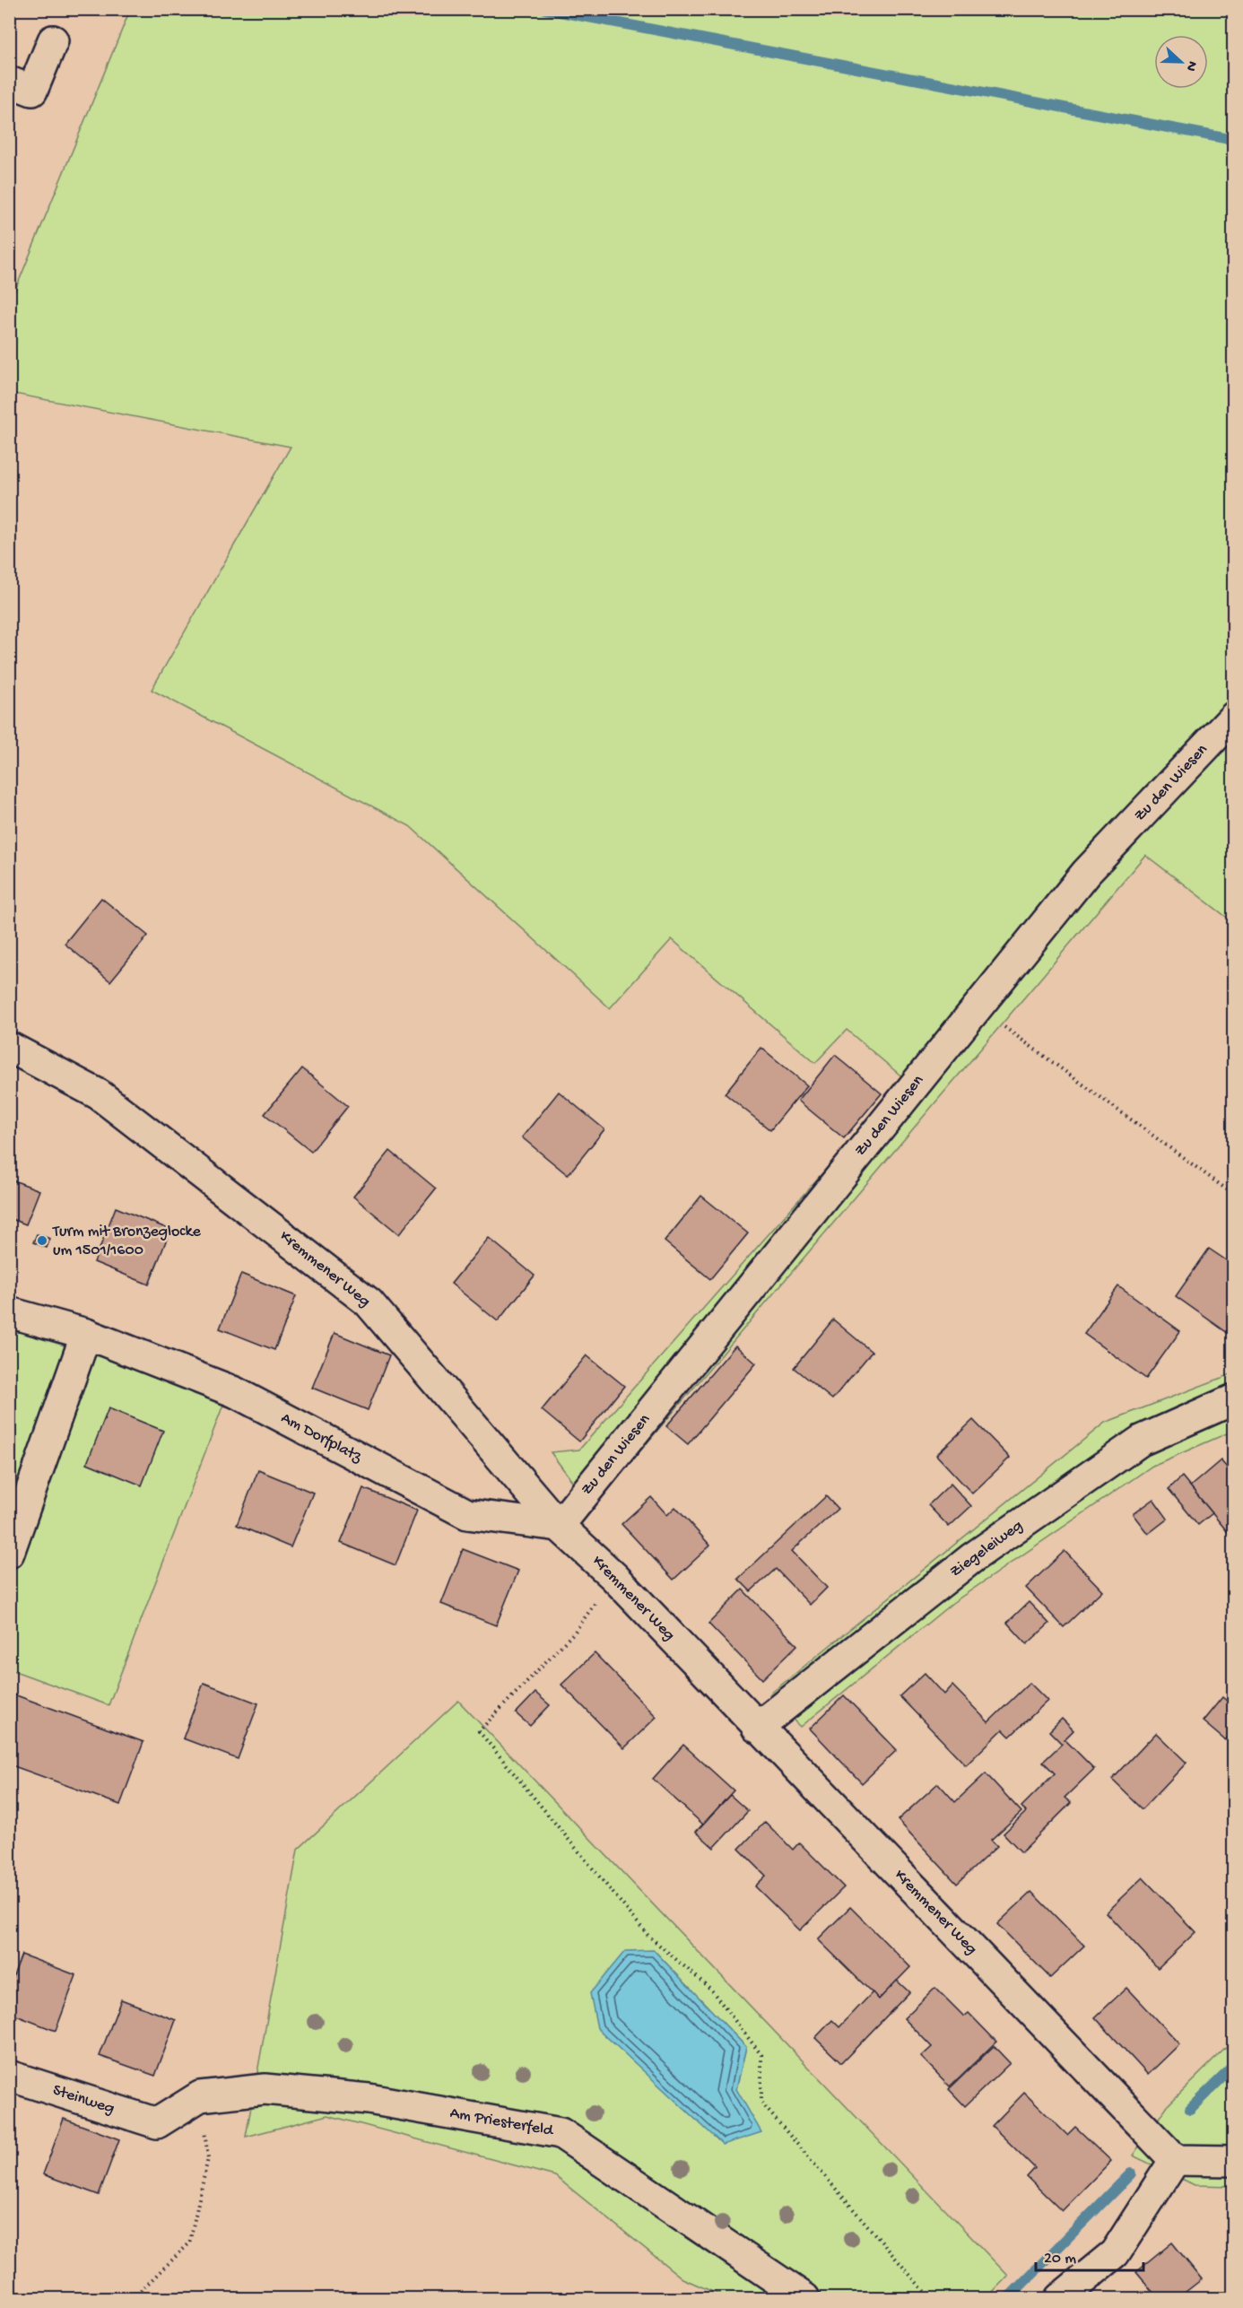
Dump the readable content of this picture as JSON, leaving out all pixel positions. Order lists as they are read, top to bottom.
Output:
{
  "streets": {
    "street": [
      "Zu den Wiesen",
      "Kremmener Weg",
      "Am Dorfplatz",
      "Ziegeleiweg",
      "Steinweg",
      "Am Priesterfeld"
    ]
  },
  "crossings": [
    ["Zu den Wiesen", "Kremmener Weg"],
    ["Zu den Wiesen", "Am Dorfplatz"],
    ["Kremmener Weg", "Am Dorfplatz"],
    ["Kremmener Weg", "Ziegeleiweg"],
    ["Steinweg", "Am Priesterfeld"]
  ],
  "places": ["Turm mit Bronzeglocke um 1501/1600"],
  "scale_bar": "20 m",
  "north": "right"
}
